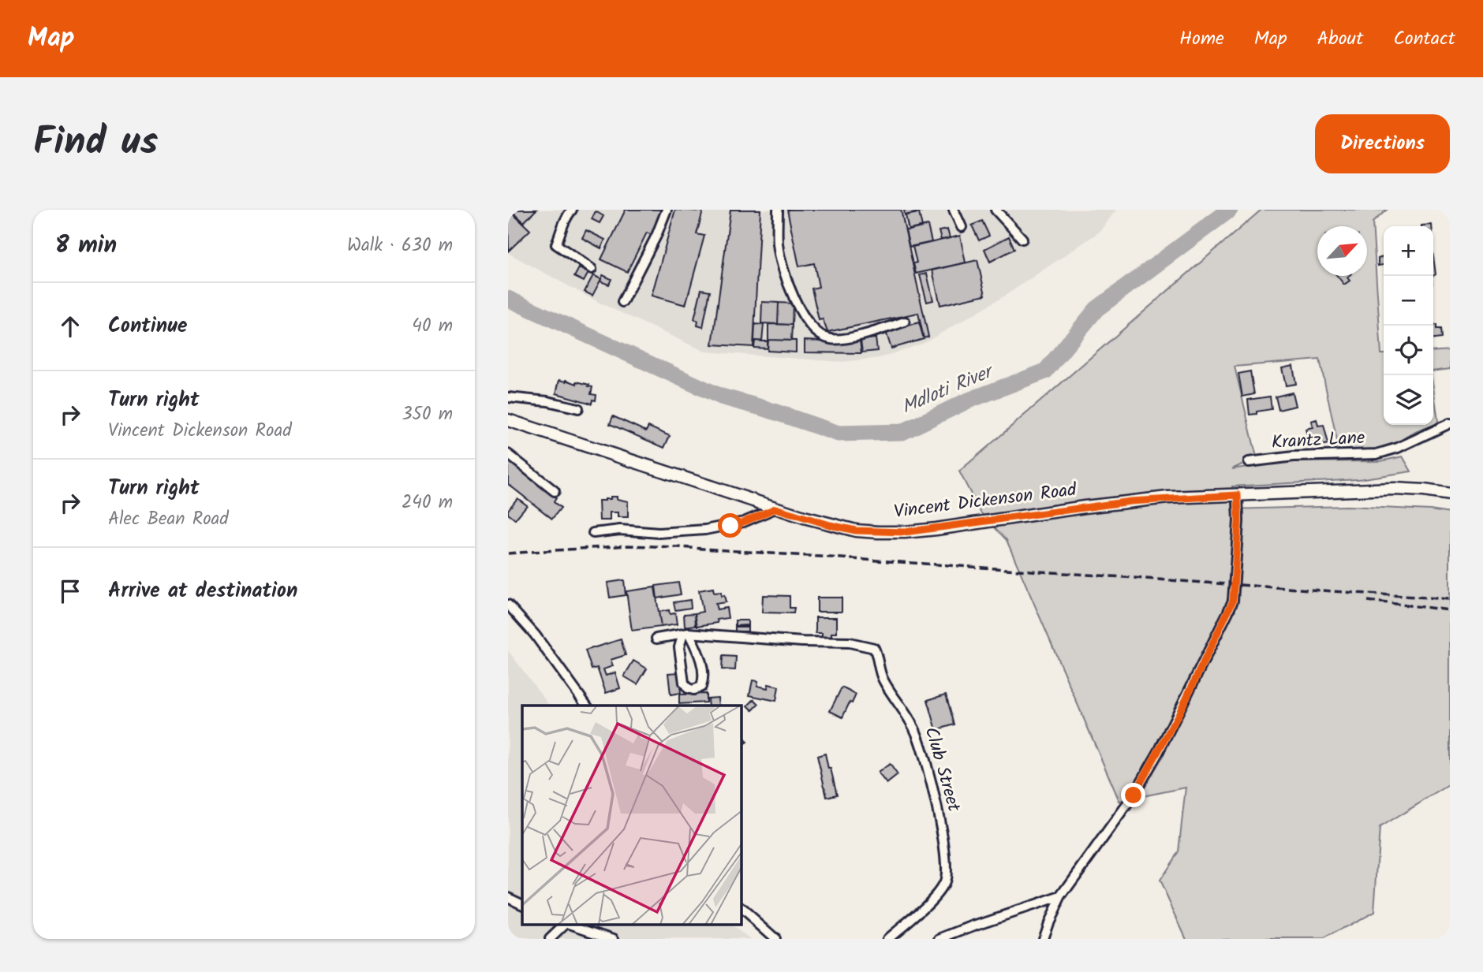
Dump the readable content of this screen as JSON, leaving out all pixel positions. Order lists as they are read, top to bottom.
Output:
{
  "streets": {
    "main road": ["Vincent Dickenson Road"],
    "street": ["Krantz Lane", "Club Street"]
  },
  "water": ["Mdloti River"],
  "north": "top right",
  "page": {
    "header": "Map",
    "nav": [
      "Home",
      "Map",
      "About",
      "Contact"
    ],
    "title": "Find us",
    "buttons": "Directions",
    "heading": ["8 min", "Walk · 630 m"],
    "map_buttons": ["+", "−"],
    "list": [
      ["Continue", "40 m"],
      ["Turn right", "Vincent Dickenson Road", "350 m"],
      ["Turn right", "Alec Bean Road", "240 m"],
      "Arrive at destination"
    ]
  }
}
